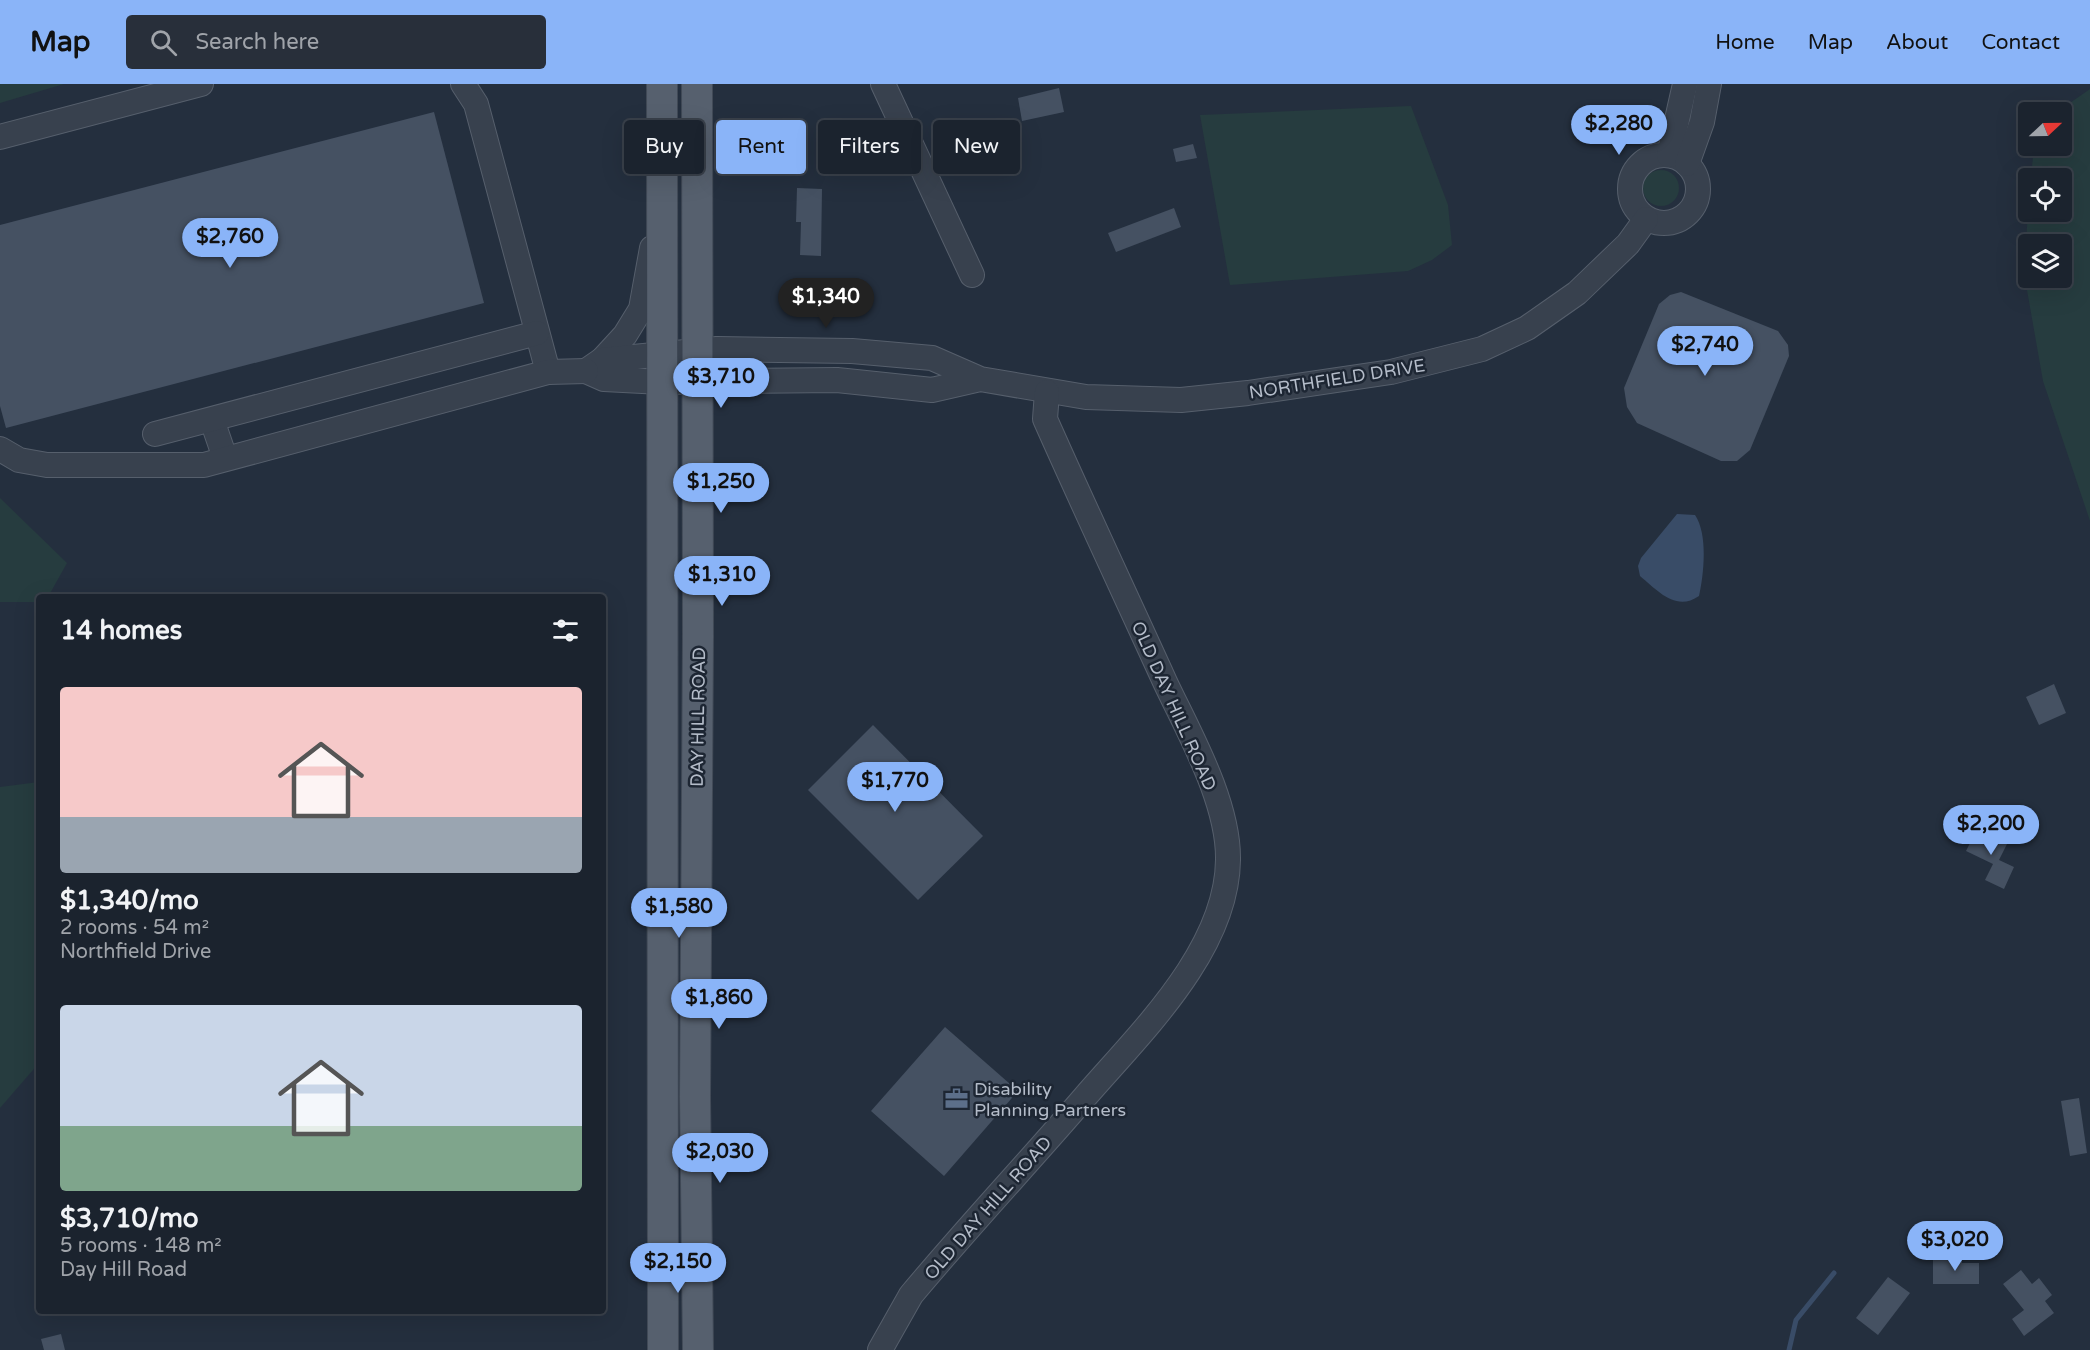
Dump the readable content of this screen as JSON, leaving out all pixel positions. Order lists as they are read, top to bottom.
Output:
{
  "streets": {
    "main road": ["DAY HILL ROAD"],
    "street": ["NORTHFIELD DRIVE", "OLD DAY HILL ROAD"]
  },
  "crossings": [
    ["NORTHFIELD DRIVE", "OLD DAY HILL ROAD"],
    ["NORTHFIELD DRIVE", "DAY HILL ROAD"]
  ],
  "places": {
    "office": ["Disability Planning Partners"]
  },
  "north": "right",
  "page": {
    "header": "Map",
    "search": "Search here",
    "nav": [
      "Home",
      "Map",
      "About",
      "Contact"
    ],
    "price": [
      "$2,280",
      "$2,760",
      "$1,340",
      "$2,740",
      "$3,710",
      "$1,250",
      "$1,310",
      "$1,770",
      "$2,200",
      "$1,580",
      "$1,860",
      "$2,030",
      "$3,020",
      "$2,150"
    ],
    "chip": [
      "Buy",
      "Rent",
      "Filters",
      "New"
    ],
    "heading": "14 homes",
    "list": [
      {
        "name": "$1,340/mo",
        "note": "2 rooms · 54 m² · Northfield Drive"
      },
      {
        "name": "$3,710/mo",
        "note": "5 rooms · 148 m² · Day Hill Road"
      }
    ]
  }
}
